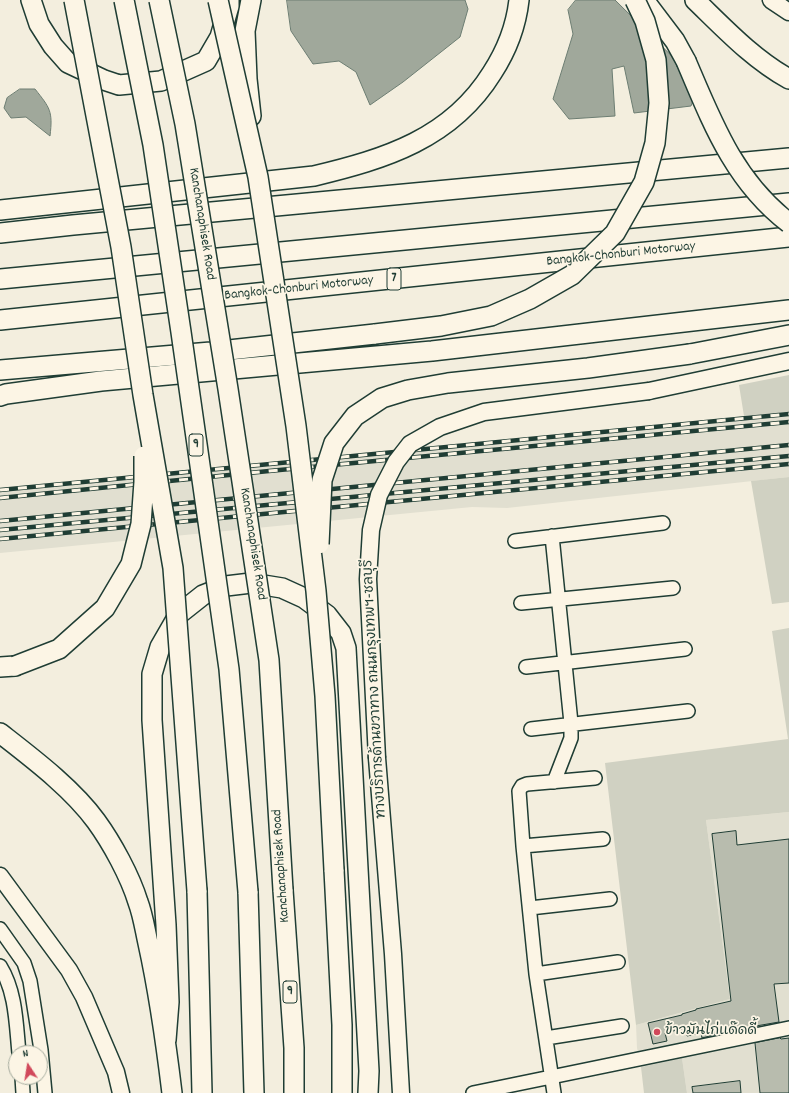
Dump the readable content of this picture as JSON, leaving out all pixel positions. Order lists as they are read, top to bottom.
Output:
{
  "streets": {
    "highway": [
      "Kanchanaphisek Road",
      "Bangkok-Chonburi Motorway",
      "7",
      "9"
    ],
    "main road": ["ทางบริการด้านขวาทาง ถนนกรุงเทพฯ-ชลบุรี"]
  },
  "places": ["ข้าวมันไก่แด๊ดดี้"],
  "north": "top"
}
